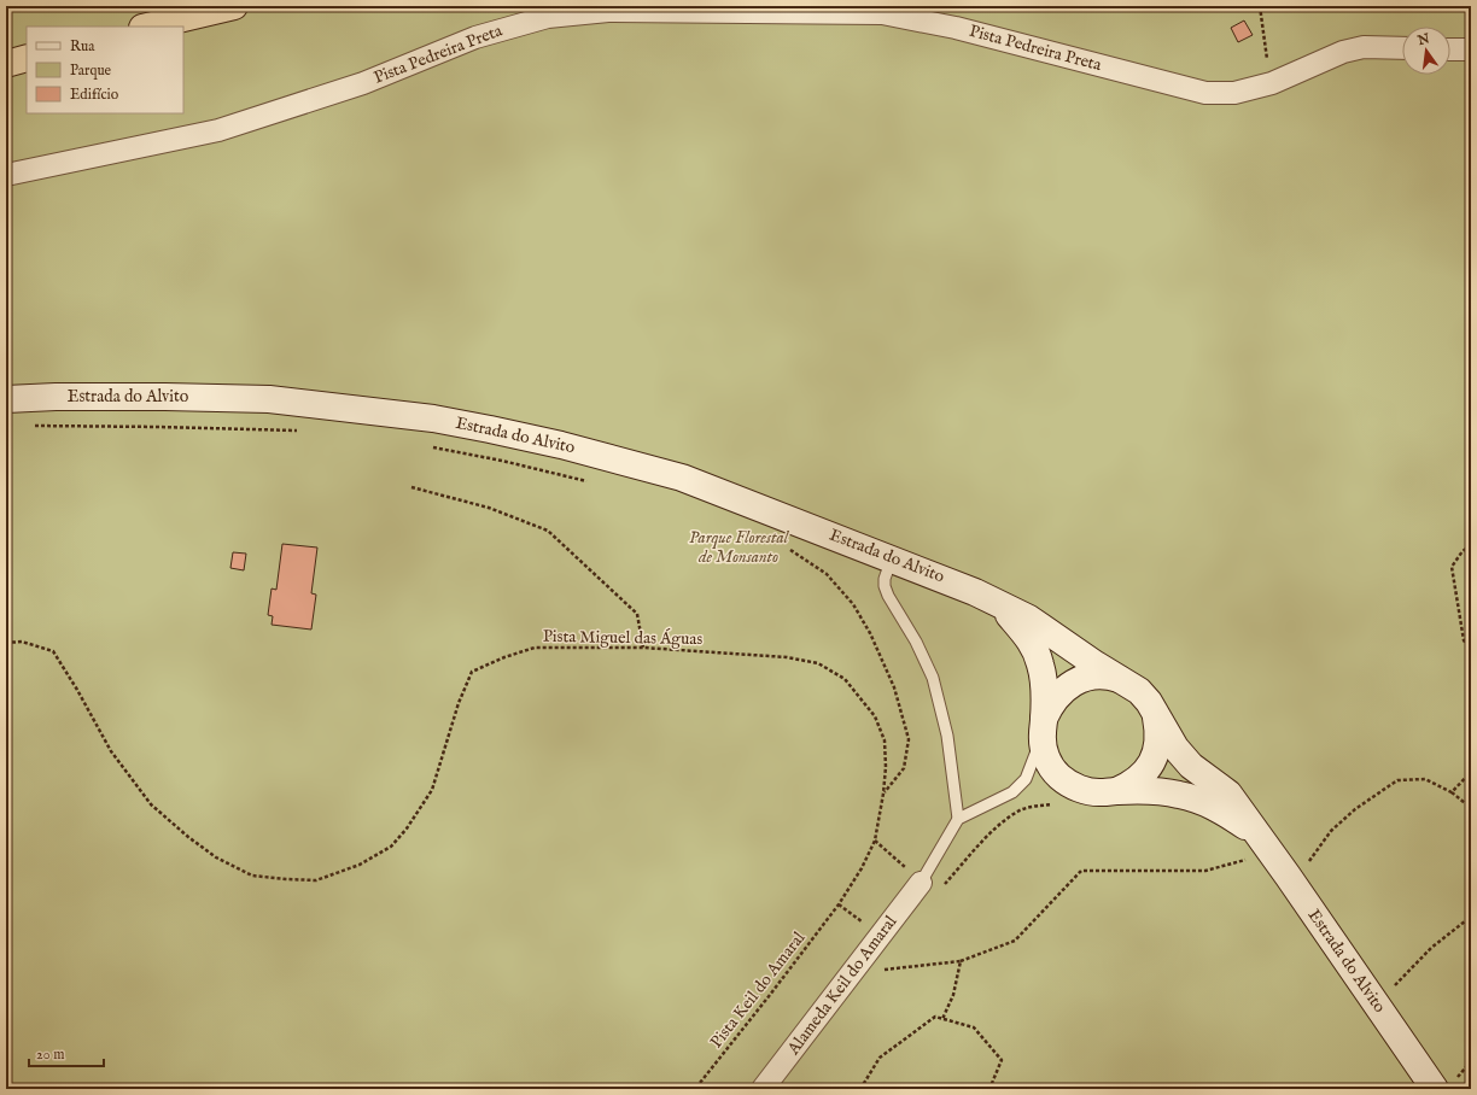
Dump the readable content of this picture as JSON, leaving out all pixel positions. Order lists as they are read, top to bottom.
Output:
{
  "streets": {
    "street": ["Pista Pedreira Preta", "Estrada do Alvito", "Alameda Keil do Amaral"],
    "path": ["Pista Miguel das Águas", "Pista Keil do Amaral"]
  },
  "crossings": [
    ["Pista Miguel das Águas", "Pista Keil do Amaral"]
  ],
  "parks": ["Parque Florestal de Monsanto"],
  "legend": ["Rua", "Parque", "Edifício"],
  "scale_bar": "20 m",
  "north": "top"
}
